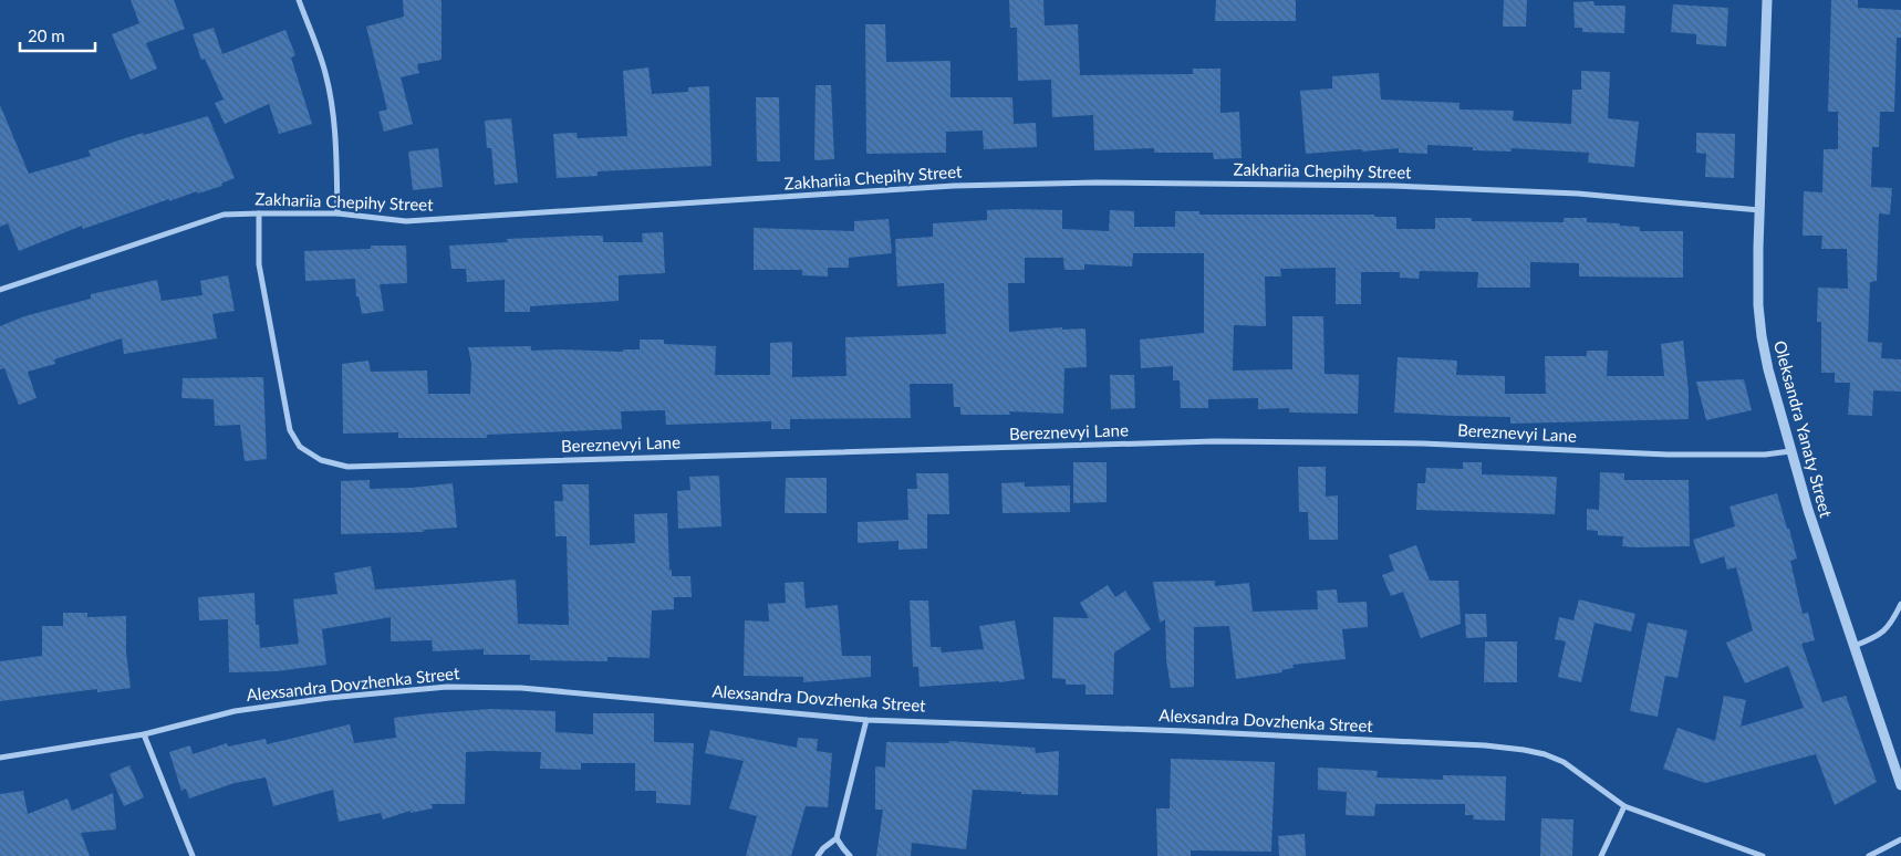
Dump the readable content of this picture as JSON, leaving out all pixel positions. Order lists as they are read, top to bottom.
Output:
{
  "streets": {
    "street": [
      "Zakhariia Chepihy Street",
      "Oleksandra Yanaty Street",
      "Bereznevyi Lane",
      "Alexsandra Dovzhenka Street"
    ]
  },
  "crossings": [
    ["Zakhariia Chepihy Street", "Oleksandra Yanaty Street"],
    ["Zakhariia Chepihy Street", "Bereznevyi Lane"],
    ["Oleksandra Yanaty Street", "Bereznevyi Lane"]
  ],
  "scale_bar": "20 m"
}
